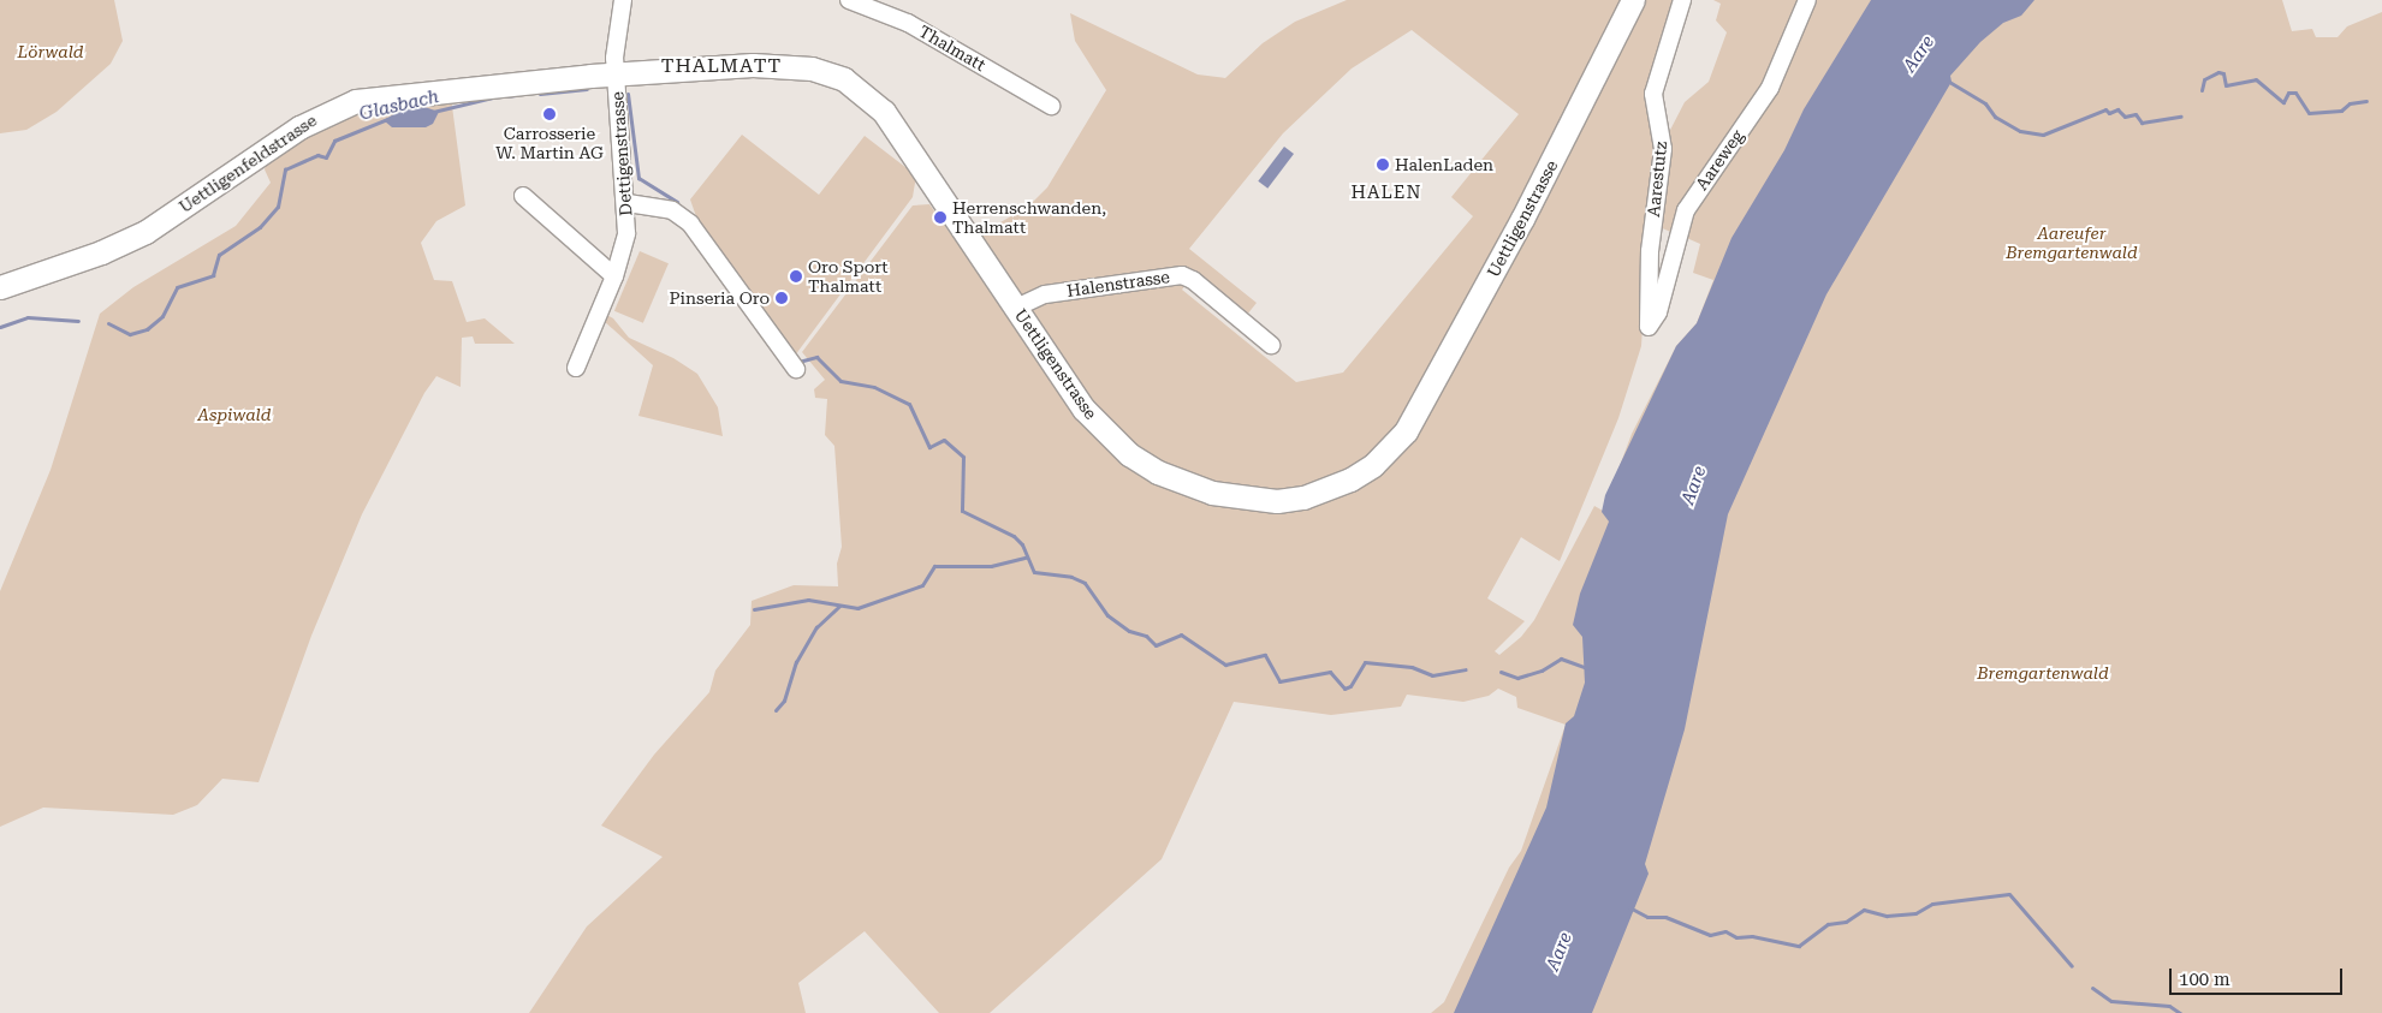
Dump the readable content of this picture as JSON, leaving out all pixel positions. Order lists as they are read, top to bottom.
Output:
{
  "streets": {
    "main road": ["Uettligenfeldstrasse", "Uettligenstrasse"],
    "street": [
      "Thalmatt",
      "Dettigenstrasse",
      "Aareweg",
      "Aarestutz",
      "Halenstrasse"
    ]
  },
  "crossings": [
    ["Dettigenstrasse", "Uettligenfeldstrasse"],
    ["Dettigenstrasse", "Uettligenstrasse"],
    ["Aareweg", "Aarestutz"],
    ["Uettligenfeldstrasse", "Uettligenstrasse"],
    ["Uettligenstrasse", "Halenstrasse"]
  ],
  "districts": ["THALMATT", "HALEN"],
  "water": ["Aare", "Glasbach"],
  "parks": [
    "Lörwald",
    "Aareufer Bremgartenwald",
    "Aspiwald",
    "Bremgartenwald"
  ],
  "places": [
    "Carrosserie W. Martin AG",
    "HalenLaden",
    "Herrenschwanden, Thalmatt",
    "Oro Sport Thalmatt",
    "Pinseria Oro"
  ],
  "scale_bar": "100 m"
}
